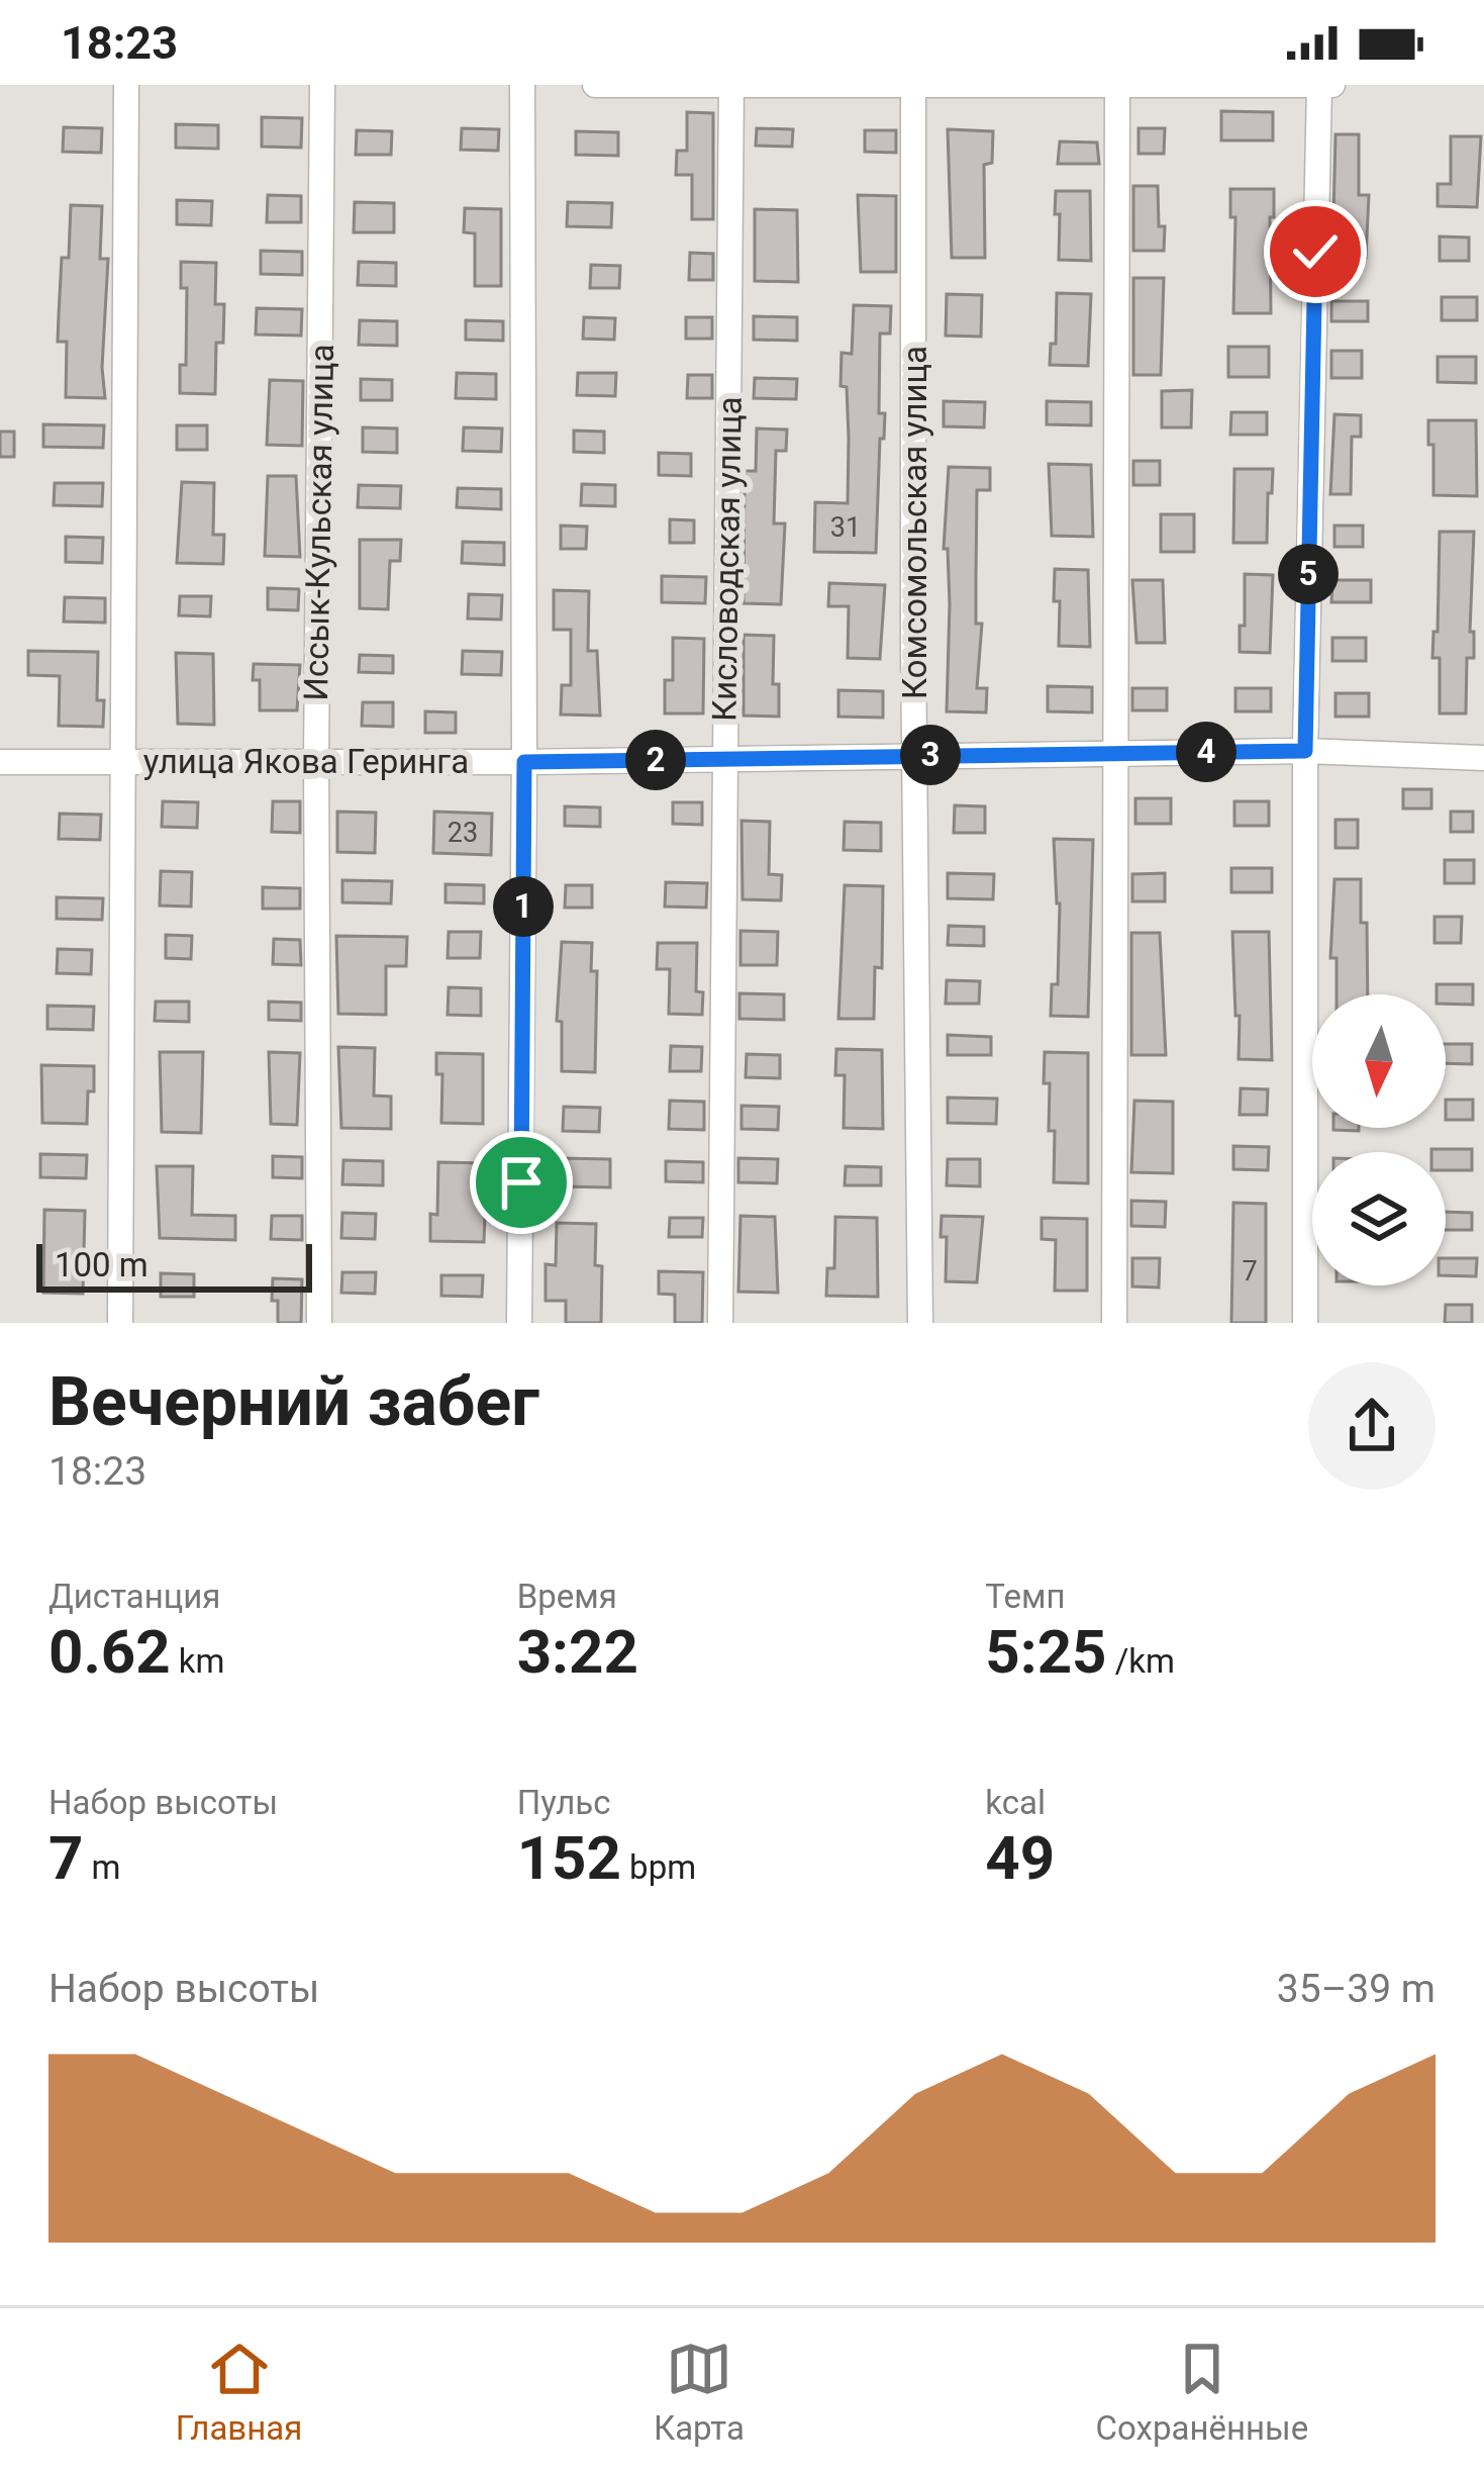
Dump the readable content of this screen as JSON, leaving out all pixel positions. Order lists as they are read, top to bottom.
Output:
{
  "streets": {
    "street": [
      "Иссык-Кульская улица",
      "Комсомольская улица",
      "Кисловодская улица",
      "улица Якова Геринга"
    ]
  },
  "crossings": [
    ["Иссык-Кульская улица", "улица Якова Геринга"],
    ["Комсомольская улица", "улица Якова Геринга"],
    ["Кисловодская улица", "улица Якова Геринга"]
  ],
  "house_numbers": ["31", "23", "7"],
  "scale_bar": "100 m",
  "north": "bottom",
  "page": {
    "status": "18:23",
    "pins": [
      "5",
      "4",
      "3",
      "2",
      "1"
    ],
    "scale": "100 m",
    "heading": ["Вечерний забег", "18:23"],
    "stats": [
      ["Дистанция", "0.62 km"],
      ["Время", "3:22"],
      ["Темп", "5:25 /km"],
      ["Набор высоты", "7 m"],
      ["Пульс", "152 bpm"],
      ["kcal", "49"]
    ],
    "chart": ["Набор высоты", "35–39 m"],
    "tabs": ["Главная", "Карта", "Сохранённые"]
  }
}
